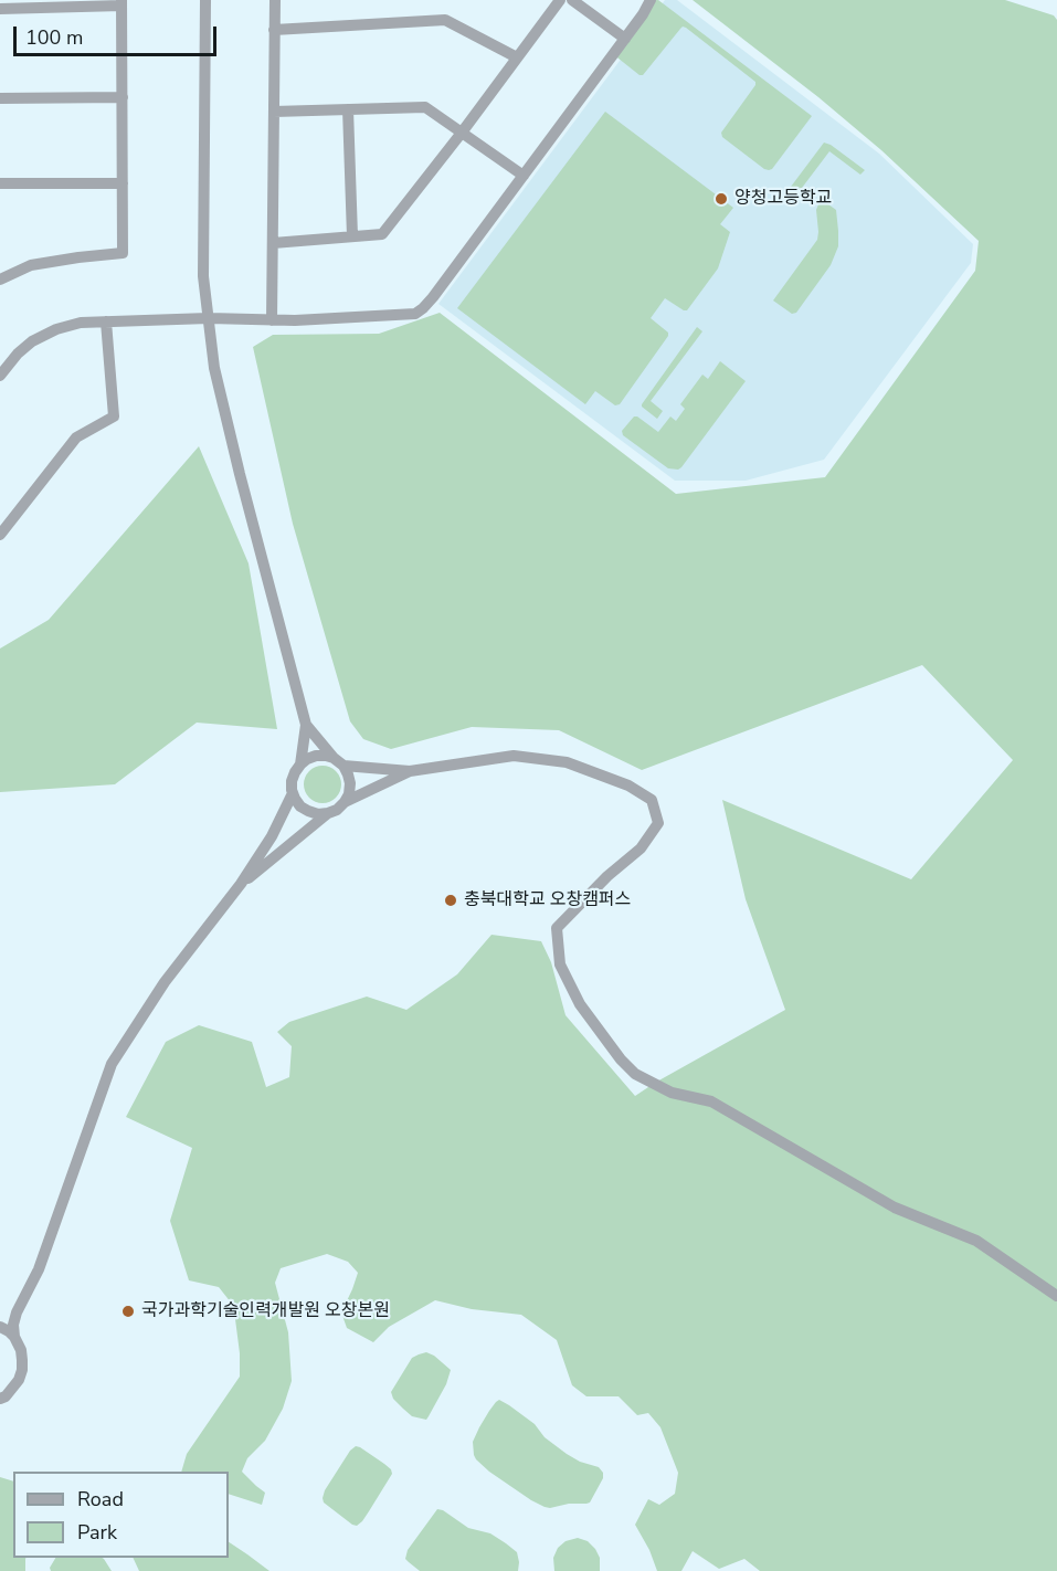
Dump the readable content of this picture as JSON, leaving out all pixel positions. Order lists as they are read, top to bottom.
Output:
{
  "places": ["양청고등학교", "충북대학교 오창캠퍼스", "국가과학기술인력개발원 오창본원"],
  "legend": ["Road", "Park"],
  "scale_bar": "100 m"
}
